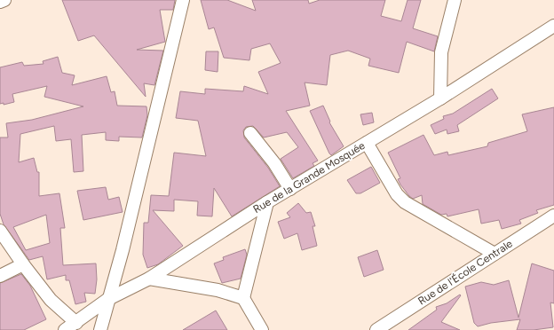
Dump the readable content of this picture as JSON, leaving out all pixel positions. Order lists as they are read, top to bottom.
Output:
{
  "streets": {
    "street": ["Rue de la Grande Mosquée", "Rue de l'École Centrale"]
  }
}
